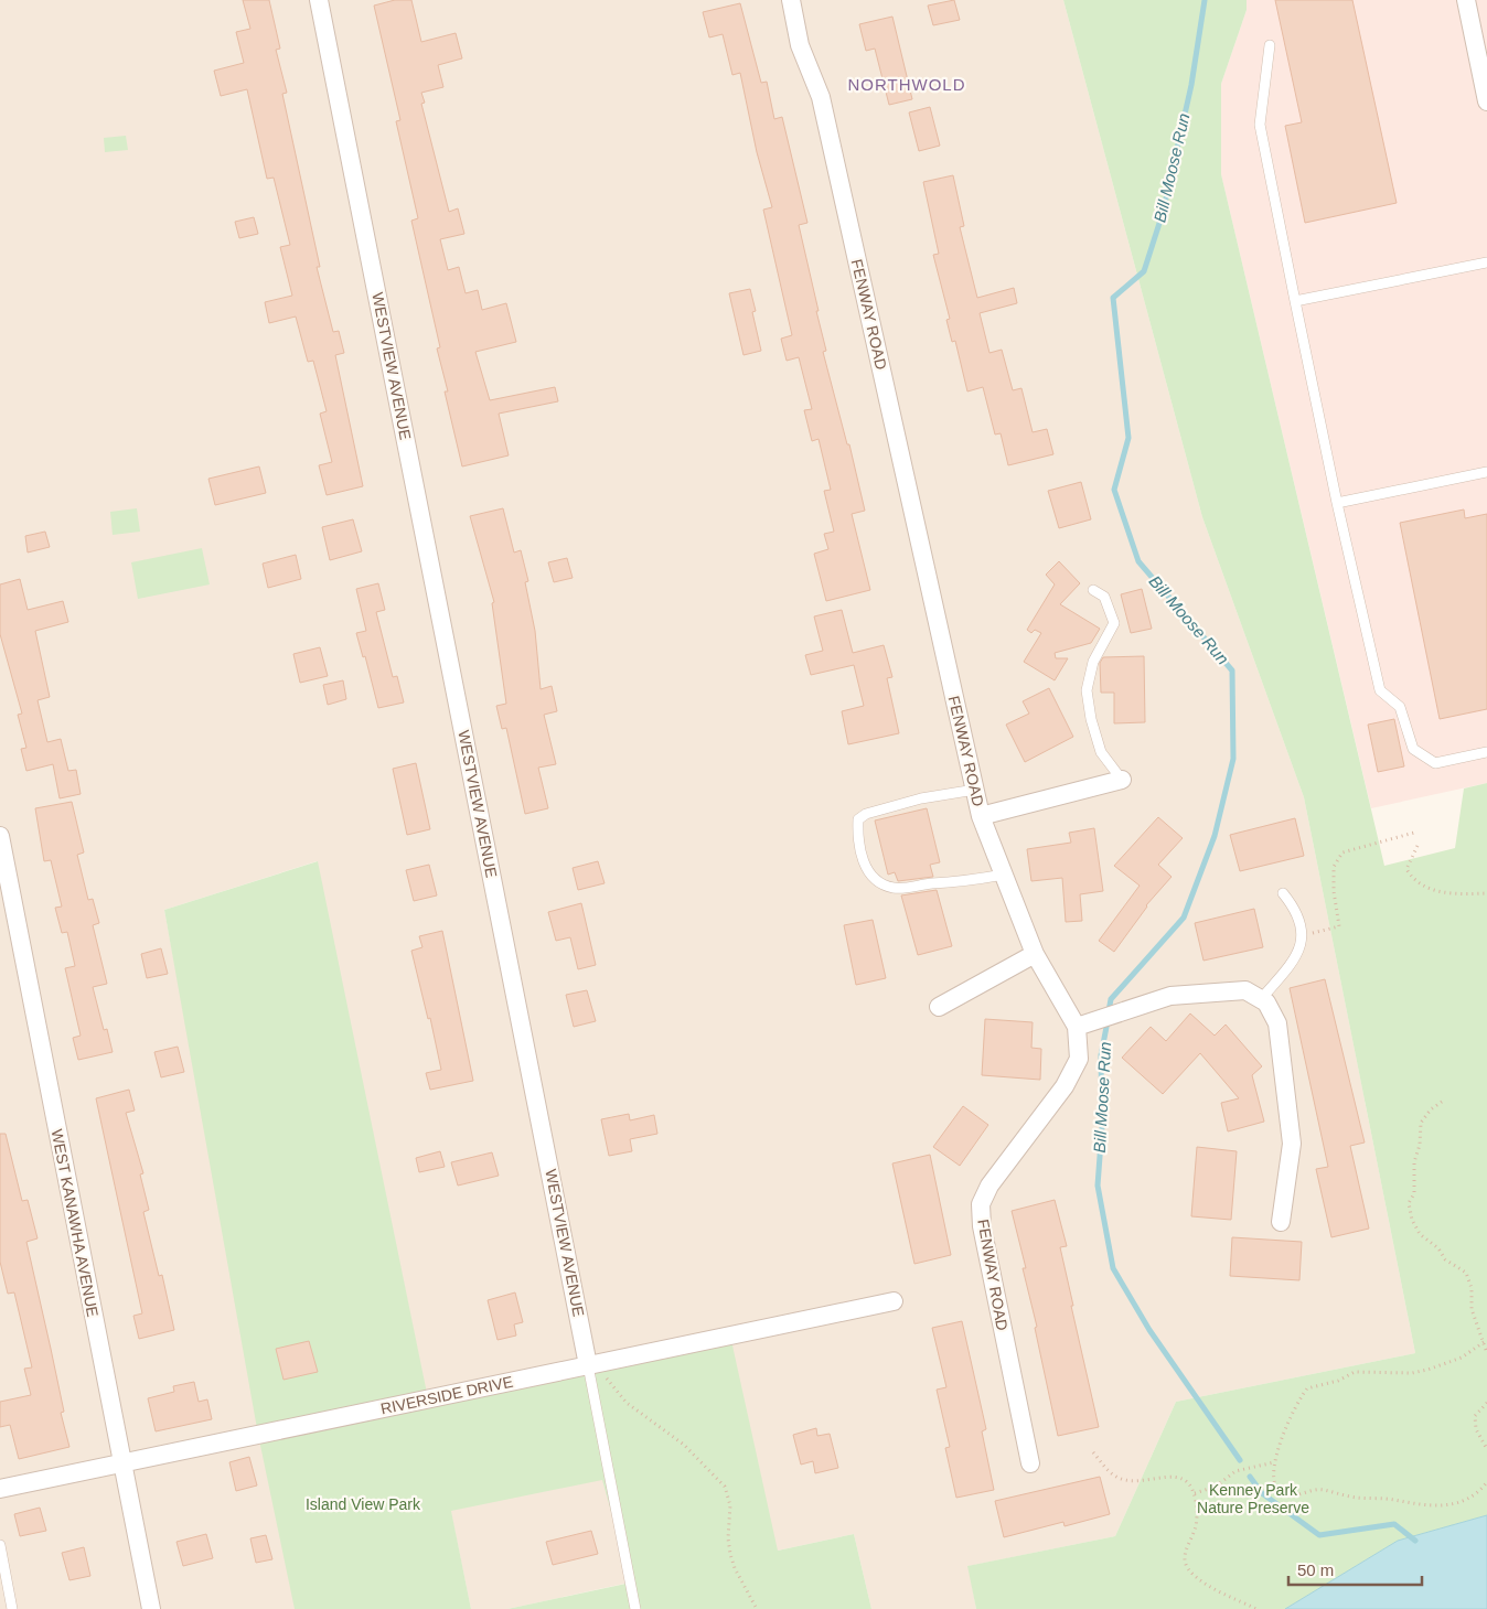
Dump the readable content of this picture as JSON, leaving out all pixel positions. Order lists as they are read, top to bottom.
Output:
{
  "streets": {
    "street": [
      "FENWAY ROAD",
      "WESTVIEW AVENUE",
      "WEST KANAWHA AVENUE",
      "RIVERSIDE DRIVE"
    ]
  },
  "crossings": [
    ["WESTVIEW AVENUE", "RIVERSIDE DRIVE"],
    ["WEST KANAWHA AVENUE", "RIVERSIDE DRIVE"]
  ],
  "districts": ["NORTHWOLD"],
  "water": ["Bill Moose Run"],
  "parks": ["Kenney Park Nature Preserve", "Island View Park"],
  "scale_bar": "50 m"
}
